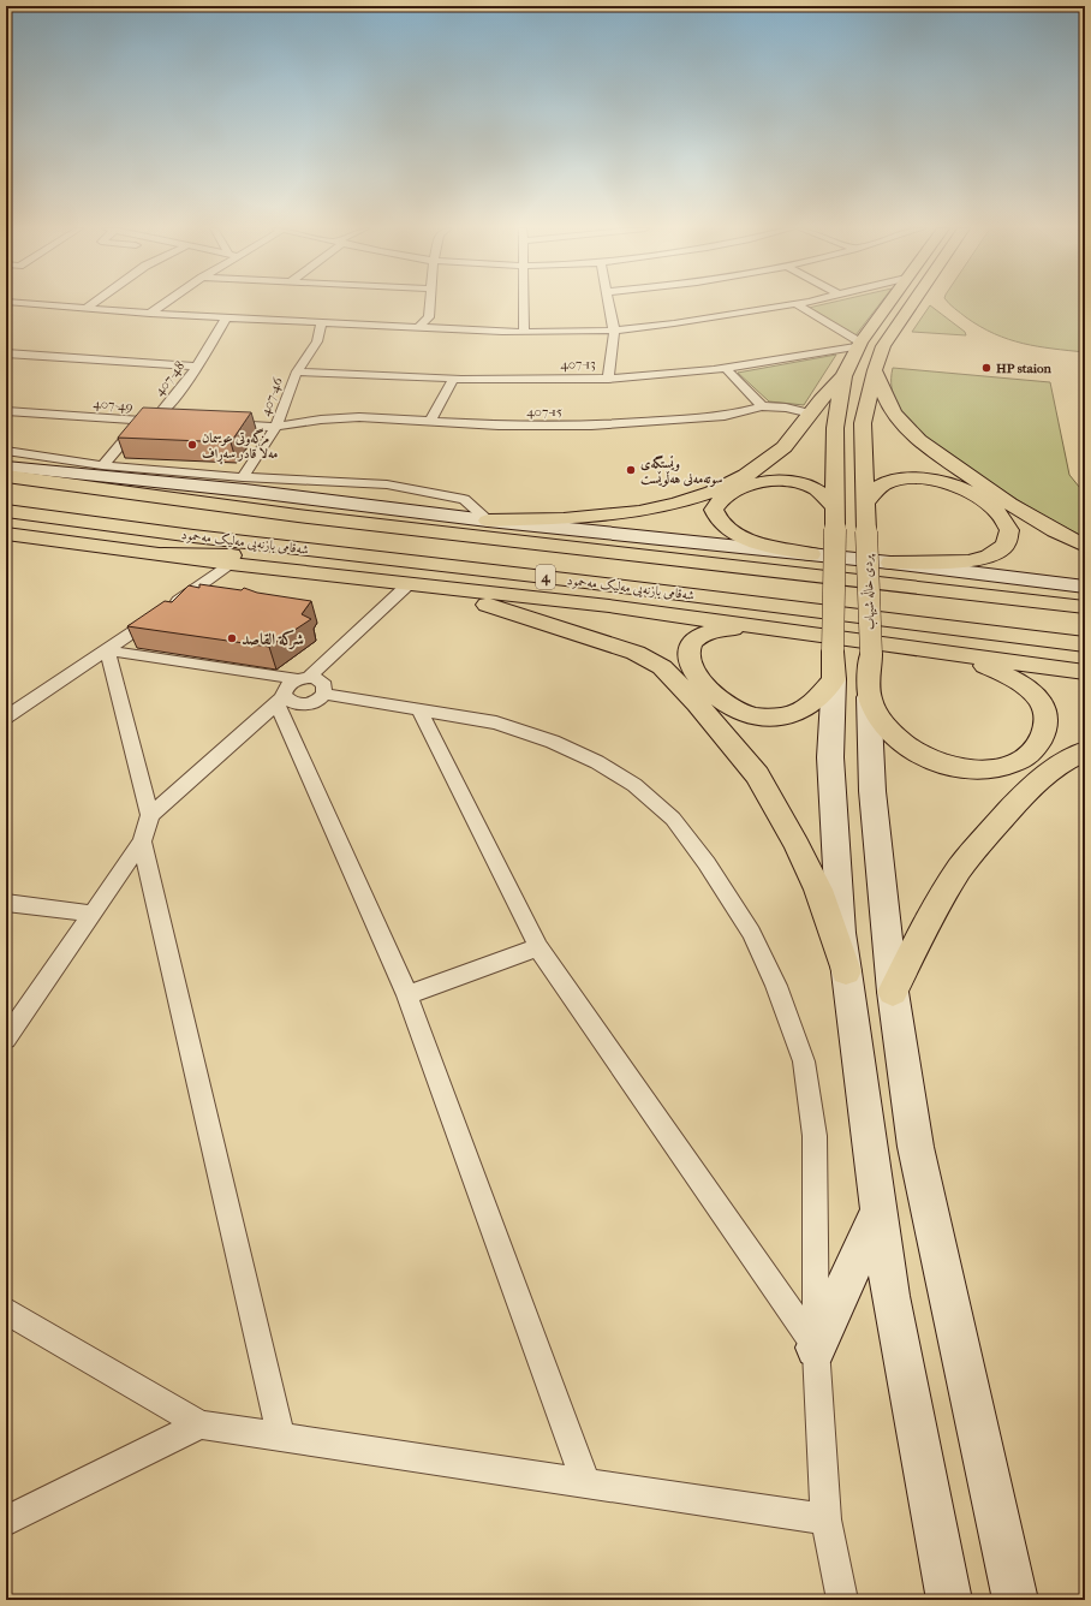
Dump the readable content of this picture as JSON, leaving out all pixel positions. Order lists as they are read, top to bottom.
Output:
{
  "streets": {
    "main road": ["شەقامی بازنەیی مەلیک مەحمود", "4", "پردی خاڵە شیهاب"],
    "street": [
      "407-13",
      "407-48",
      "407-46",
      "407-49",
      "407-15"
    ]
  },
  "crossings": [
    ["407-13", "407-46"],
    ["407-48", "407-49"],
    ["407-46", "407-15"]
  ],
  "places": [
    "HP staion",
    "مزگەوتی عوسمان مەلا قادر سەڕاف",
    "وێستگەی سوتەمەنی هەڵوێست",
    "شركة القاصد"
  ]
}
